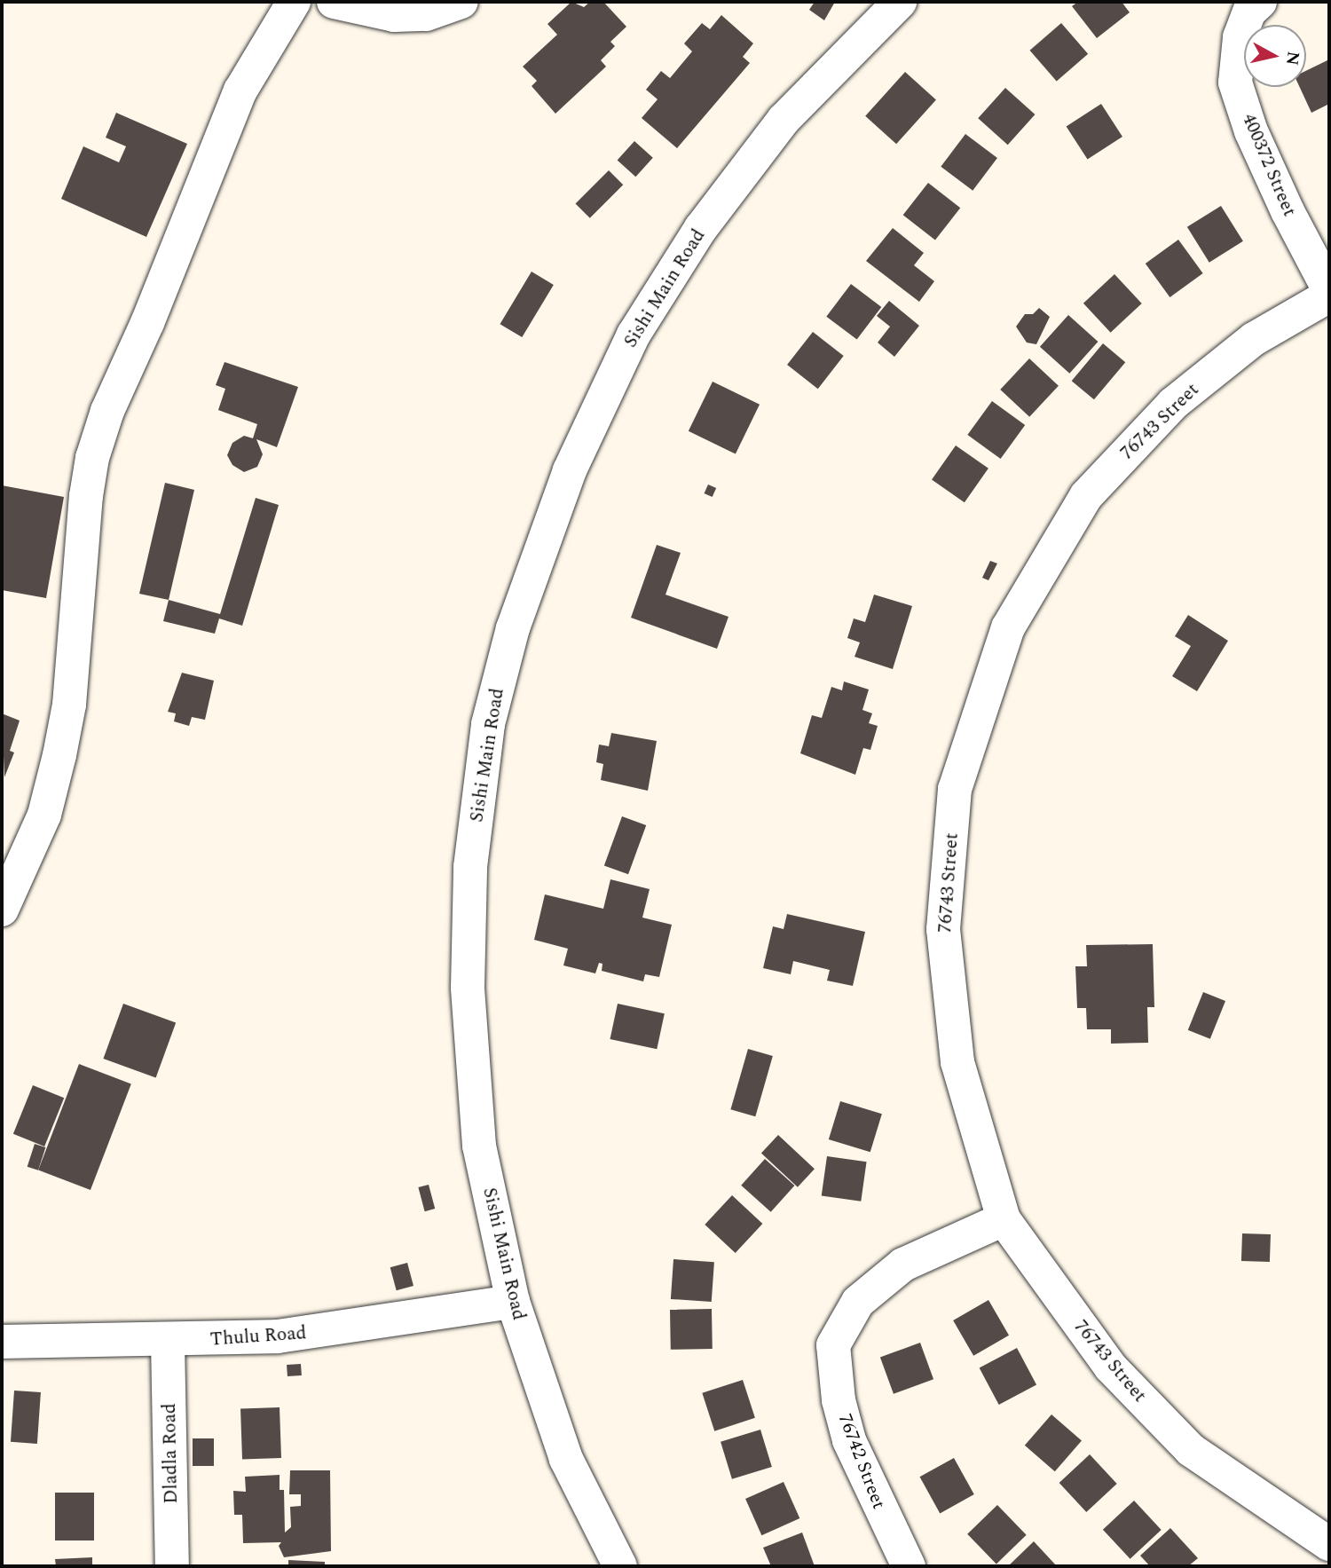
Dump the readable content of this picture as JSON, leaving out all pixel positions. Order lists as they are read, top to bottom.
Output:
{
  "streets": {
    "street": [
      "400372 Street",
      "Sishi Main Road",
      "76743 Street",
      "Thulu Road",
      "Dladla Road",
      "76742 Street"
    ]
  },
  "crossings": [
    ["Sishi Main Road", "Thulu Road"],
    ["76743 Street", "76742 Street"],
    ["Thulu Road", "Dladla Road"]
  ],
  "north": "right"
}
